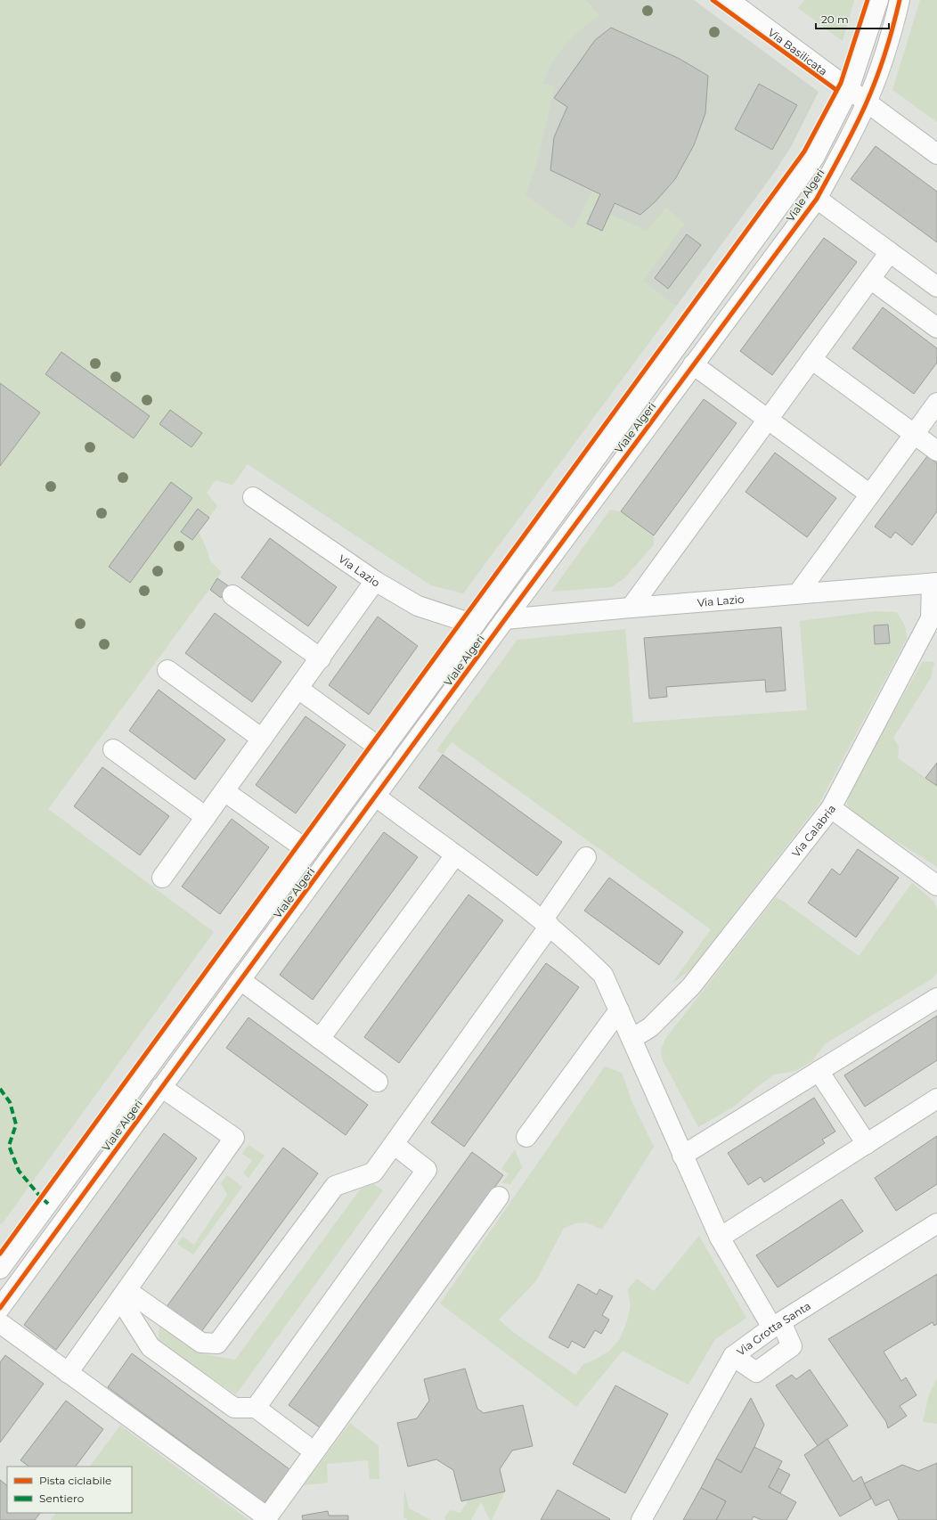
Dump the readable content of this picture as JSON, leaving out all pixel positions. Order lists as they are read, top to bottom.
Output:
{
  "streets": {
    "street": [
      "Via Basilicata",
      "Viale Algeri",
      "Via Lazio",
      "Via Calabria",
      "Via Grotta Santa"
    ]
  },
  "crossings": [
    ["Via Basilicata", "Viale Algeri"],
    ["Viale Algeri", "Via Lazio"],
    ["Via Lazio", "Via Calabria"]
  ],
  "legend": ["Pista ciclabile", "Sentiero"],
  "scale_bar": "20 m"
}
